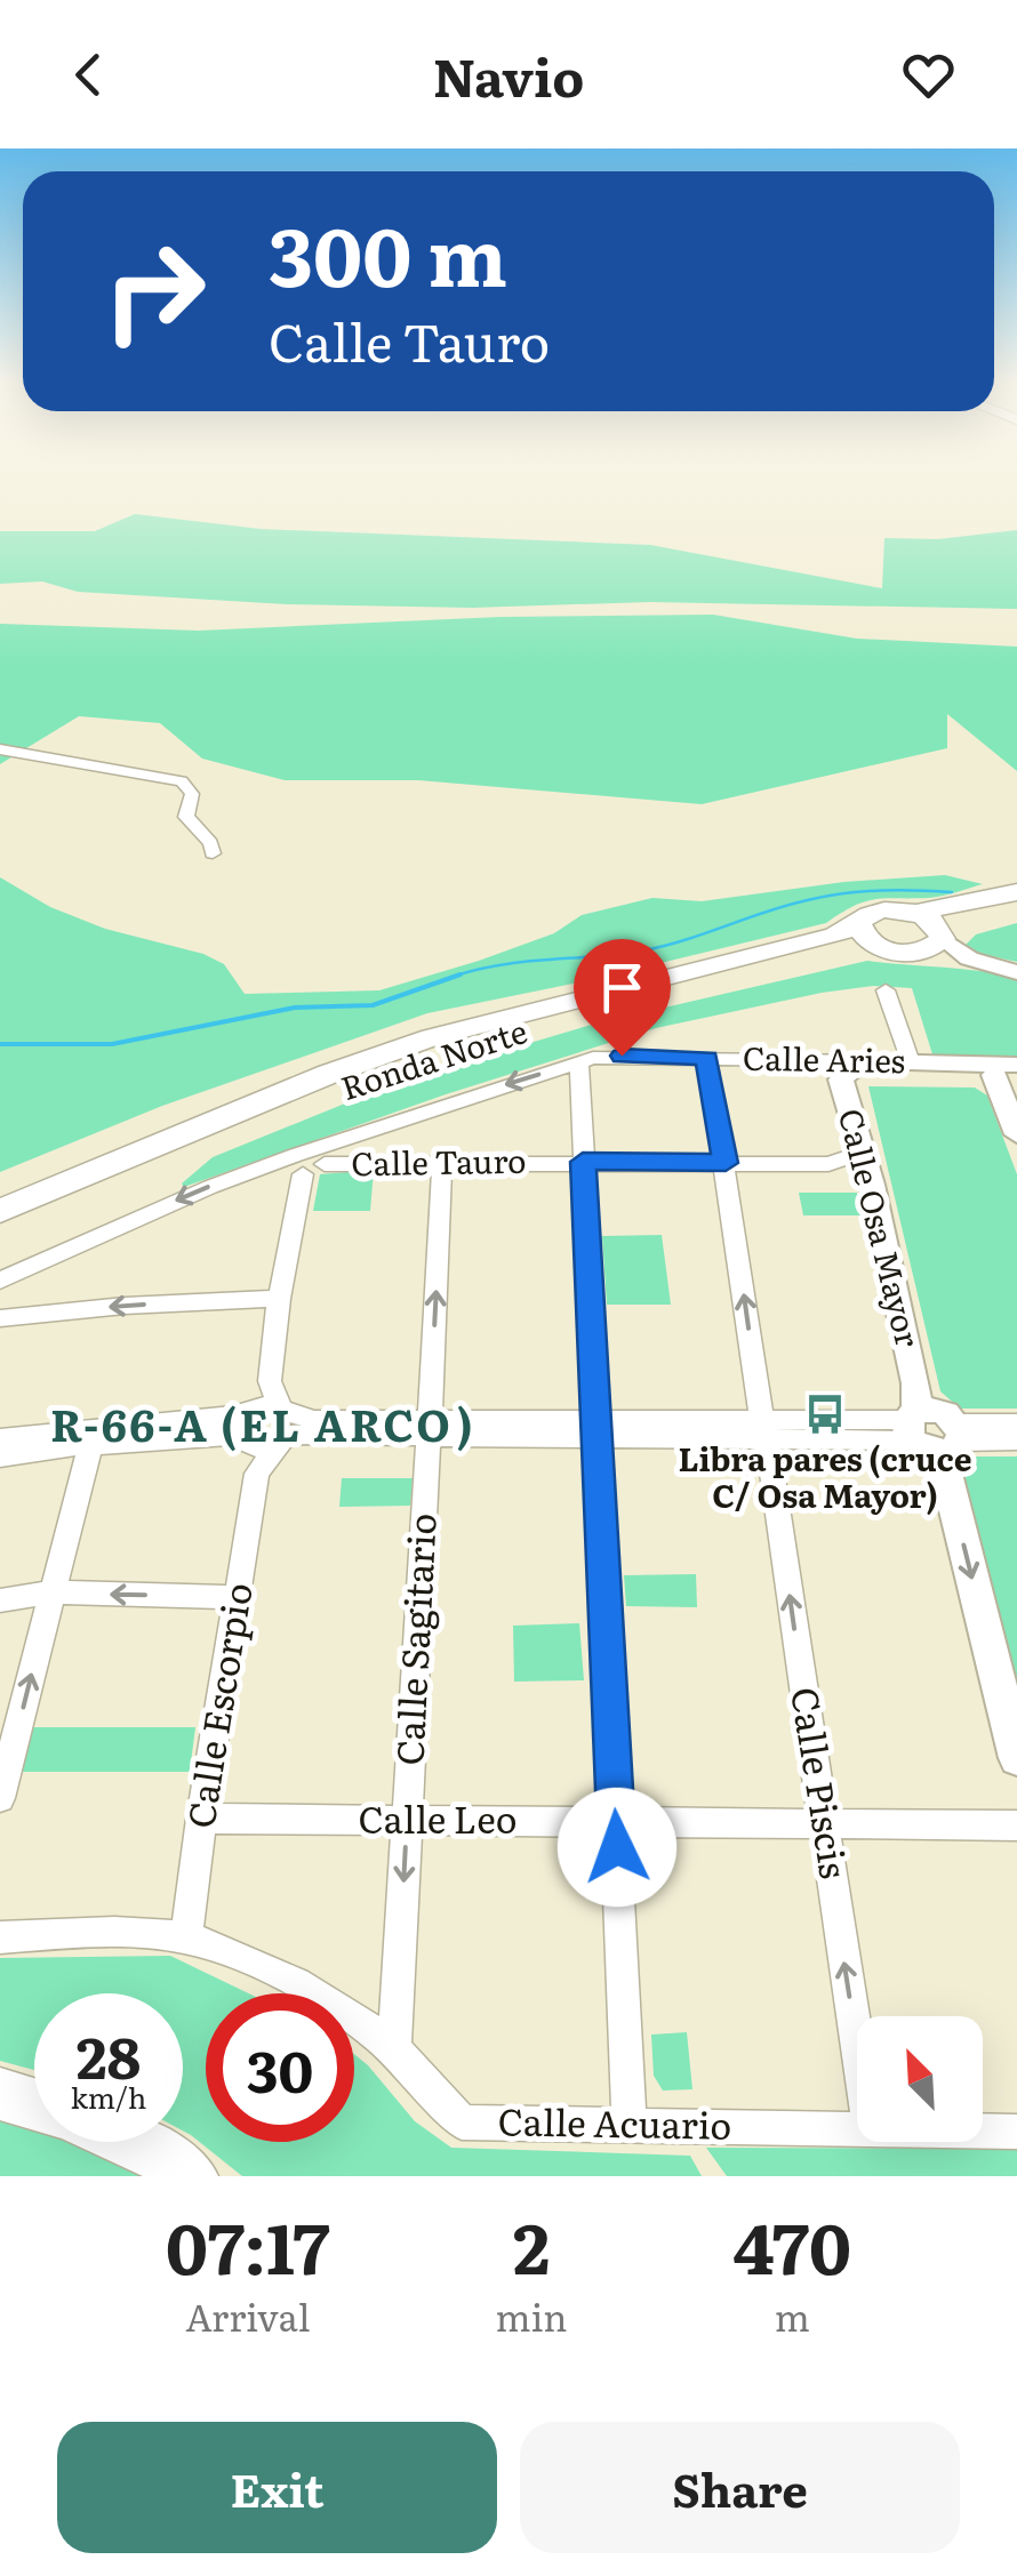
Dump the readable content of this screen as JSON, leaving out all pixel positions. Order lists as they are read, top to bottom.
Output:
{
  "streets": {
    "highway": ["Ronda Norte"],
    "main road": ["Calle Aries", "Calle Osa Mayor"],
    "street": [
      "Calle Tauro",
      "Calle Sagitario",
      "Calle Escorpio",
      "Calle Piscis",
      "Calle Leo",
      "Calle Acuario"
    ]
  },
  "crossings": [
    ["Calle Aries", "Calle Tauro"],
    ["Calle Aries", "Calle Osa Mayor"],
    ["Calle Aries", "Calle Piscis"],
    ["Calle Tauro", "Calle Osa Mayor"],
    ["Calle Tauro", "Calle Sagitario"],
    ["Calle Tauro", "Calle Piscis"],
    ["Calle Sagitario", "Calle Leo"],
    ["Calle Sagitario", "Calle Acuario"],
    ["Calle Escorpio", "Calle Leo"],
    ["Calle Escorpio", "Calle Acuario"],
    ["Calle Piscis", "Calle Leo"]
  ],
  "one_way": ["Calle Aries", "Calle Osa Mayor"],
  "districts": ["R-66-A (EL ARCO)"],
  "places": {
    "bus stop": ["Libra pares (cruce C/ Osa Mayor)"]
  },
  "north": "top left",
  "page": {
    "header": "Navio",
    "turn": ["300 m", "Calle Tauro"],
    "speed": "28 km/h",
    "limit": "30",
    "eta": [
      "07:17",
      "Arrival",
      "2",
      "min",
      "470",
      "m"
    ],
    "buttons": ["Exit", "Share"]
  }
}
